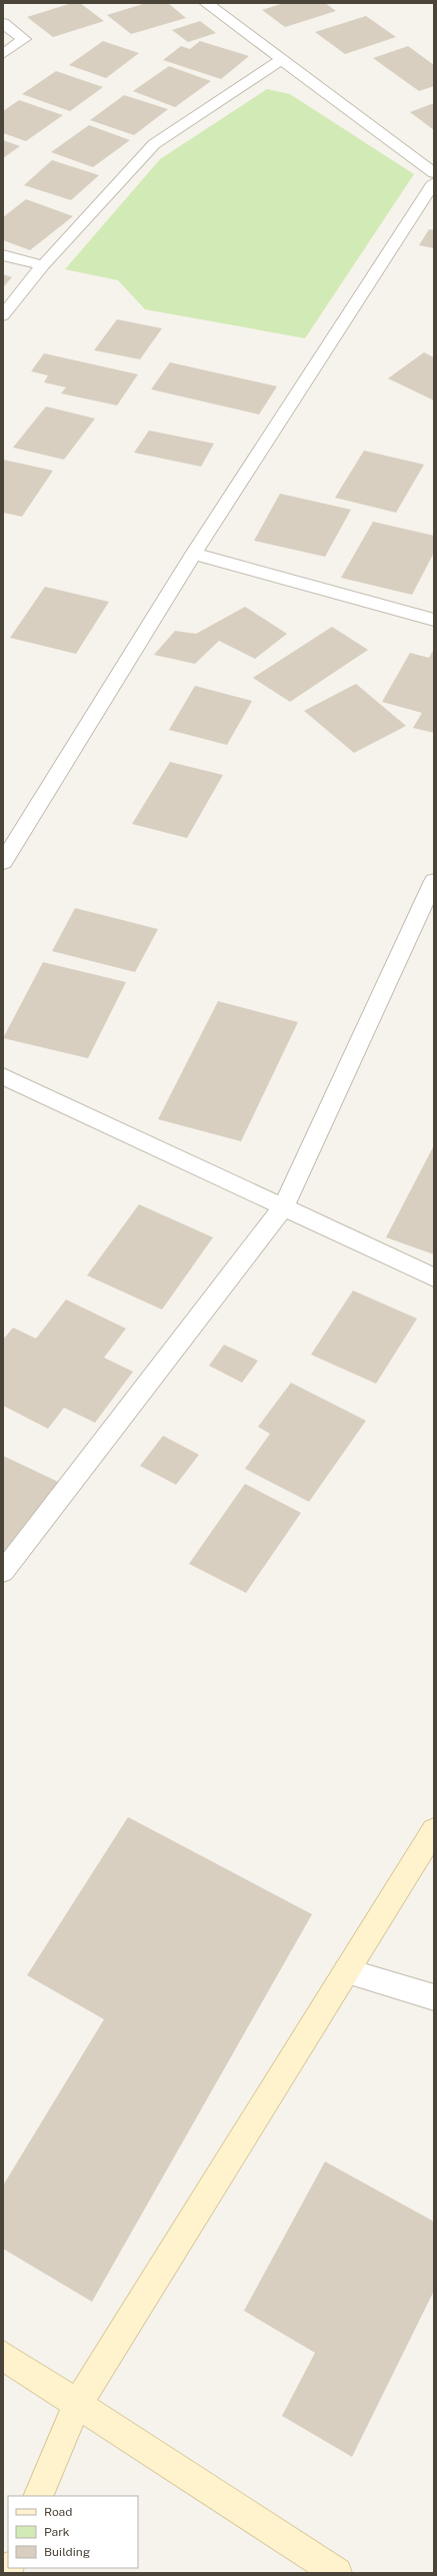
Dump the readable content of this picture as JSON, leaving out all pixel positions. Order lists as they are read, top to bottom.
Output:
{
  "legend": ["Road", "Park", "Building"]
}
